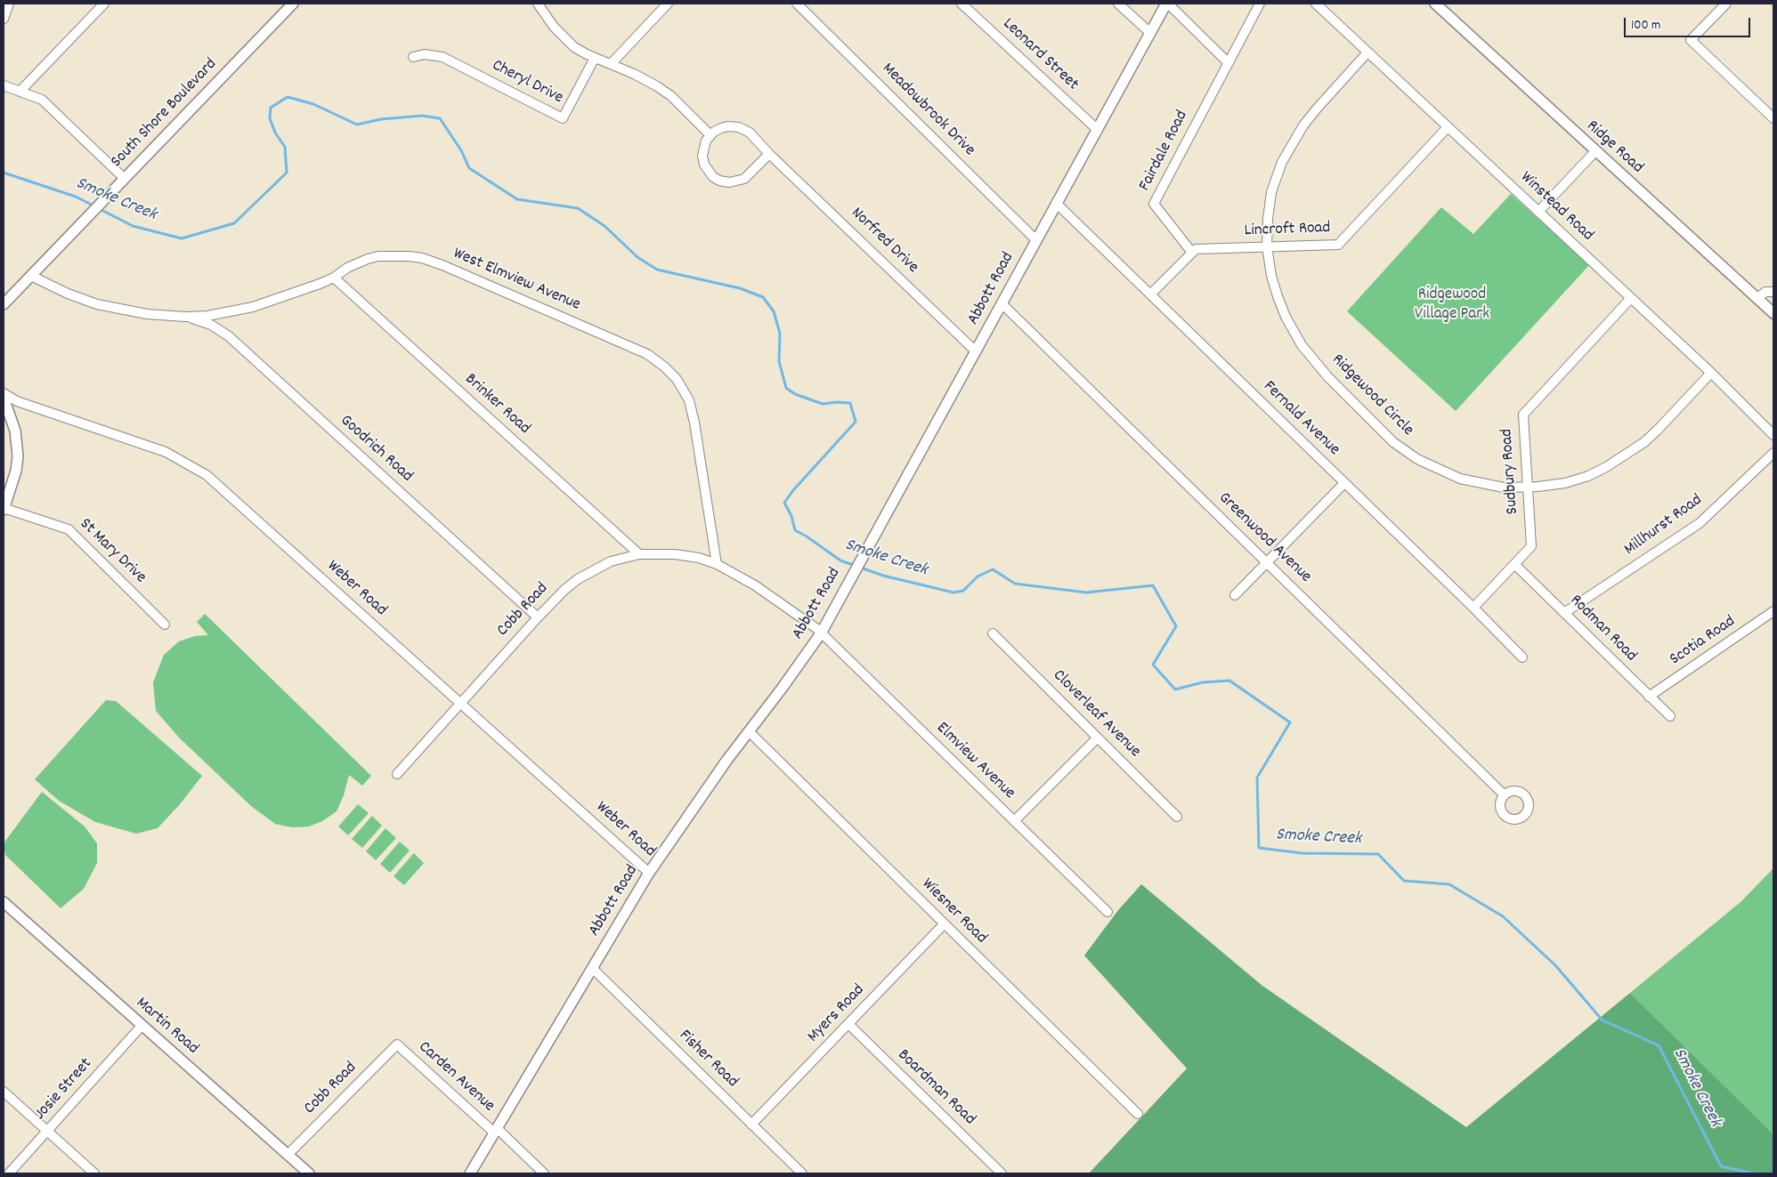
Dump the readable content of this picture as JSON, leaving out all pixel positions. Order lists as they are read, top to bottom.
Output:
{
  "streets": {
    "street": [
      "Leonard Street",
      "Cheryl Drive",
      "Meadowbrook Drive",
      "South Shore Boulevard",
      "Ridge Road",
      "Fairdale Road",
      "Winstead Road",
      "Lincroft Road",
      "Norfred Drive",
      "West Elmview Avenue",
      "Abbott Road",
      "Ridgewood Circle",
      "Brinker Road",
      "Fernald Avenue",
      "Goodrich Road",
      "Sudbury Road",
      "Millhurst Road",
      "Greenwood Avenue",
      "St Mary Drive",
      "Weber Road",
      "Cobb Road",
      "Rodman Road",
      "Scotia Road",
      "Cloverleaf Avenue",
      "Elmview Avenue",
      "Wiesner Road",
      "Myers Road",
      "Martin Road",
      "Fisher Road",
      "Carden Avenue",
      "Boardman Road",
      "Josie Street"
    ]
  },
  "crossings": [
    ["Leonard Street", "Abbott Road"],
    ["Meadowbrook Drive", "Abbott Road"],
    ["South Shore Boulevard", "West Elmview Avenue"],
    ["Fairdale Road", "Lincroft Road"],
    ["Winstead Road", "Lincroft Road"],
    ["Winstead Road", "Ridgewood Circle"],
    ["Winstead Road", "Sudbury Road"],
    ["Lincroft Road", "Ridgewood Circle"],
    ["Norfred Drive", "Abbott Road"],
    ["West Elmview Avenue", "Brinker Road"],
    ["West Elmview Avenue", "Goodrich Road"],
    ["West Elmview Avenue", "Cobb Road"],
    ["Abbott Road", "Fernald Avenue"],
    ["Abbott Road", "Greenwood Avenue"],
    ["Abbott Road", "Weber Road"],
    ["Abbott Road", "Elmview Avenue"],
    ["Abbott Road", "Wiesner Road"],
    ["Abbott Road", "Fisher Road"],
    ["Abbott Road", "Carden Avenue"],
    ["Ridgewood Circle", "Sudbury Road"],
    ["Brinker Road", "Cobb Road"],
    ["Fernald Avenue", "Sudbury Road"],
    ["Goodrich Road", "Cobb Road"],
    ["Sudbury Road", "Rodman Road"],
    ["Millhurst Road", "Rodman Road"],
    ["Weber Road", "Cobb Road"],
    ["Cobb Road", "Martin Road"],
    ["Cobb Road", "Carden Avenue"],
    ["Rodman Road", "Scotia Road"],
    ["Wiesner Road", "Myers Road"],
    ["Myers Road", "Fisher Road"],
    ["Myers Road", "Boardman Road"],
    ["Martin Road", "Josie Street"]
  ],
  "water": ["Smoke Creek"],
  "parks": ["Ridgewood Village Park"],
  "scale_bar": "100 m"
}
